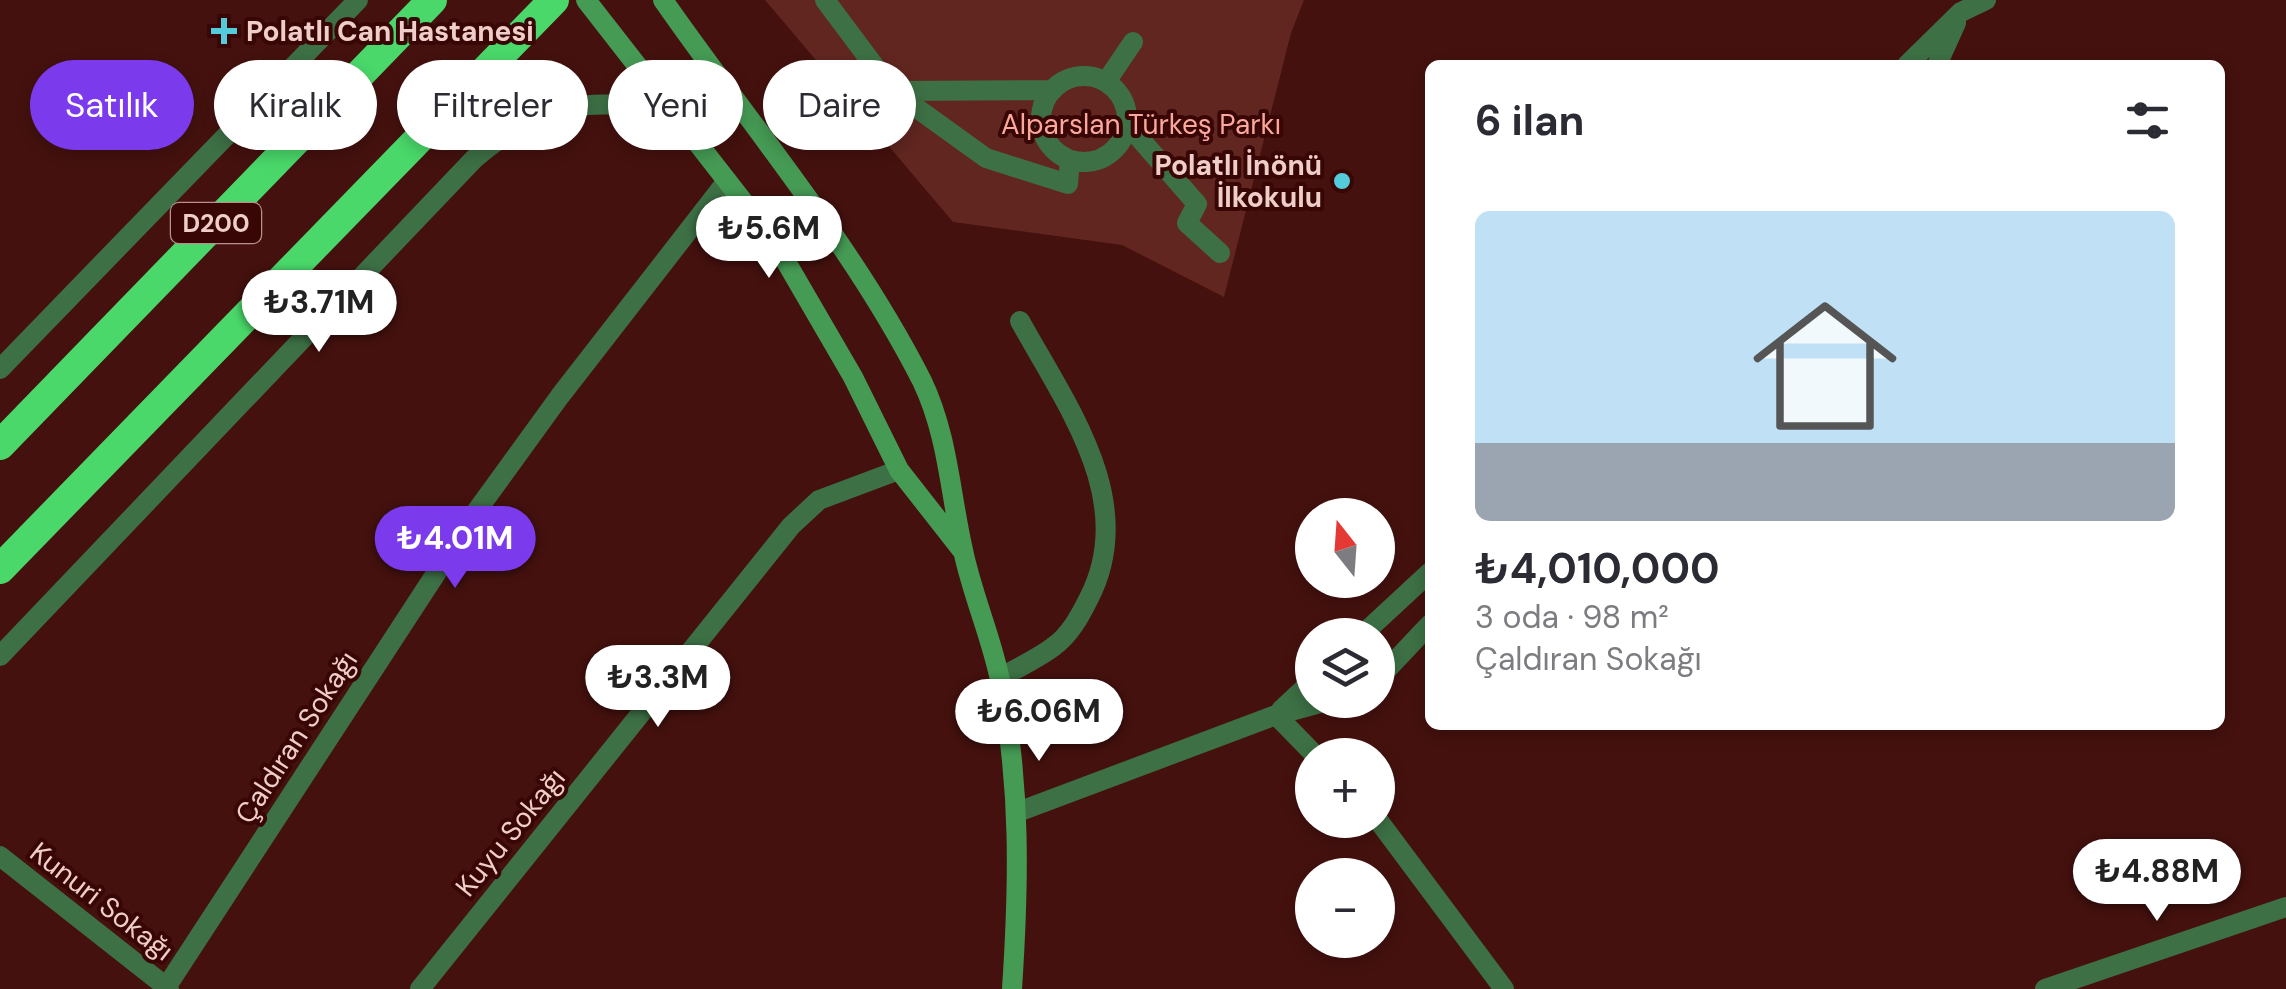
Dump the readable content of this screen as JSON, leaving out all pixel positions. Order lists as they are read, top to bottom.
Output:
{
  "streets": {
    "highway": ["D200"],
    "street": ["Çaldıran Sokağı", "Kuyu Sokağı", "Kunuri Sokağı"]
  },
  "crossings": [
    ["Çaldıran Sokağı", "Kunuri Sokağı"]
  ],
  "parks": ["Alparslan Türkeş Parkı"],
  "places": {
    "health": ["Polatlı Can Hastanesi"],
    "other": ["Polatlı İnönü İlkokulu"]
  },
  "north": "top",
  "page": {
    "chip": [
      "Satılık",
      "Kiralık",
      "Filtreler",
      "Yeni",
      "Daire"
    ],
    "heading": "6 ilan",
    "list": [
      {
        "name": "₺4,010,000",
        "note": "3 oda · 98 m² · Çaldıran Sokağı"
      }
    ],
    "price": [
      "₺5.6M",
      "₺3.71M",
      "₺4.01M",
      "₺3.3M",
      "₺6.06M",
      "₺4.88M"
    ],
    "map_buttons": ["+", "−"]
  }
}
